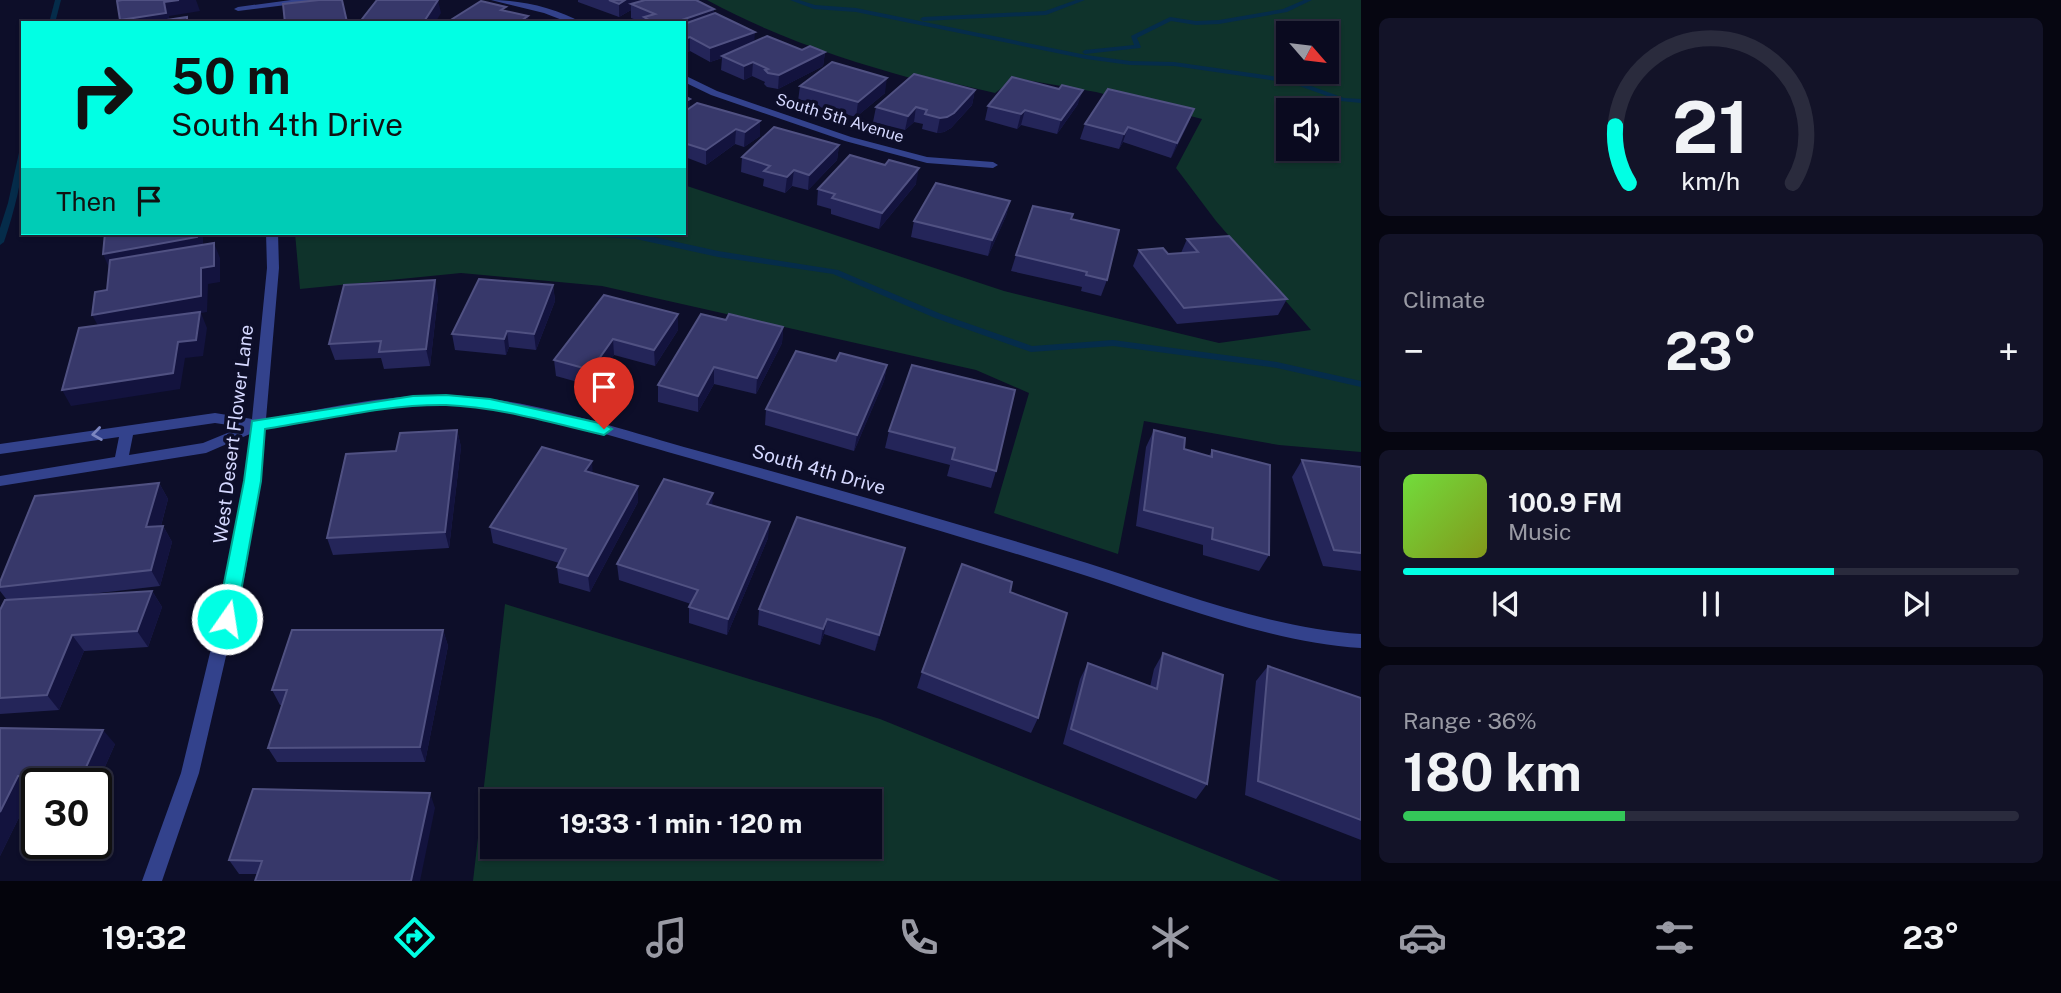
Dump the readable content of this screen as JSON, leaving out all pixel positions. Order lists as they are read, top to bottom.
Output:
{
  "streets": {
    "street": ["South 5th Avenue", "West Desert Flower Lane", "South 4th Drive"]
  },
  "crossings": [
    ["West Desert Flower Lane", "South 4th Drive"]
  ],
  "north": "bottom right",
  "page": {
    "turn": ["50 m", "South 4th Drive"],
    "then": "Then",
    "tile": [
      "Climate",
      ["Range · 36%", "180 km"]
    ],
    "heat": ["−", "23°", "+"],
    "song": ["100.9 FM", "Music"],
    "limit": "30",
    "trip": "19:33 · 1 min · 120 m",
    "tabs": ["19:32", "23°"],
    "gauge": ["21", "km/h"]
  }
}
